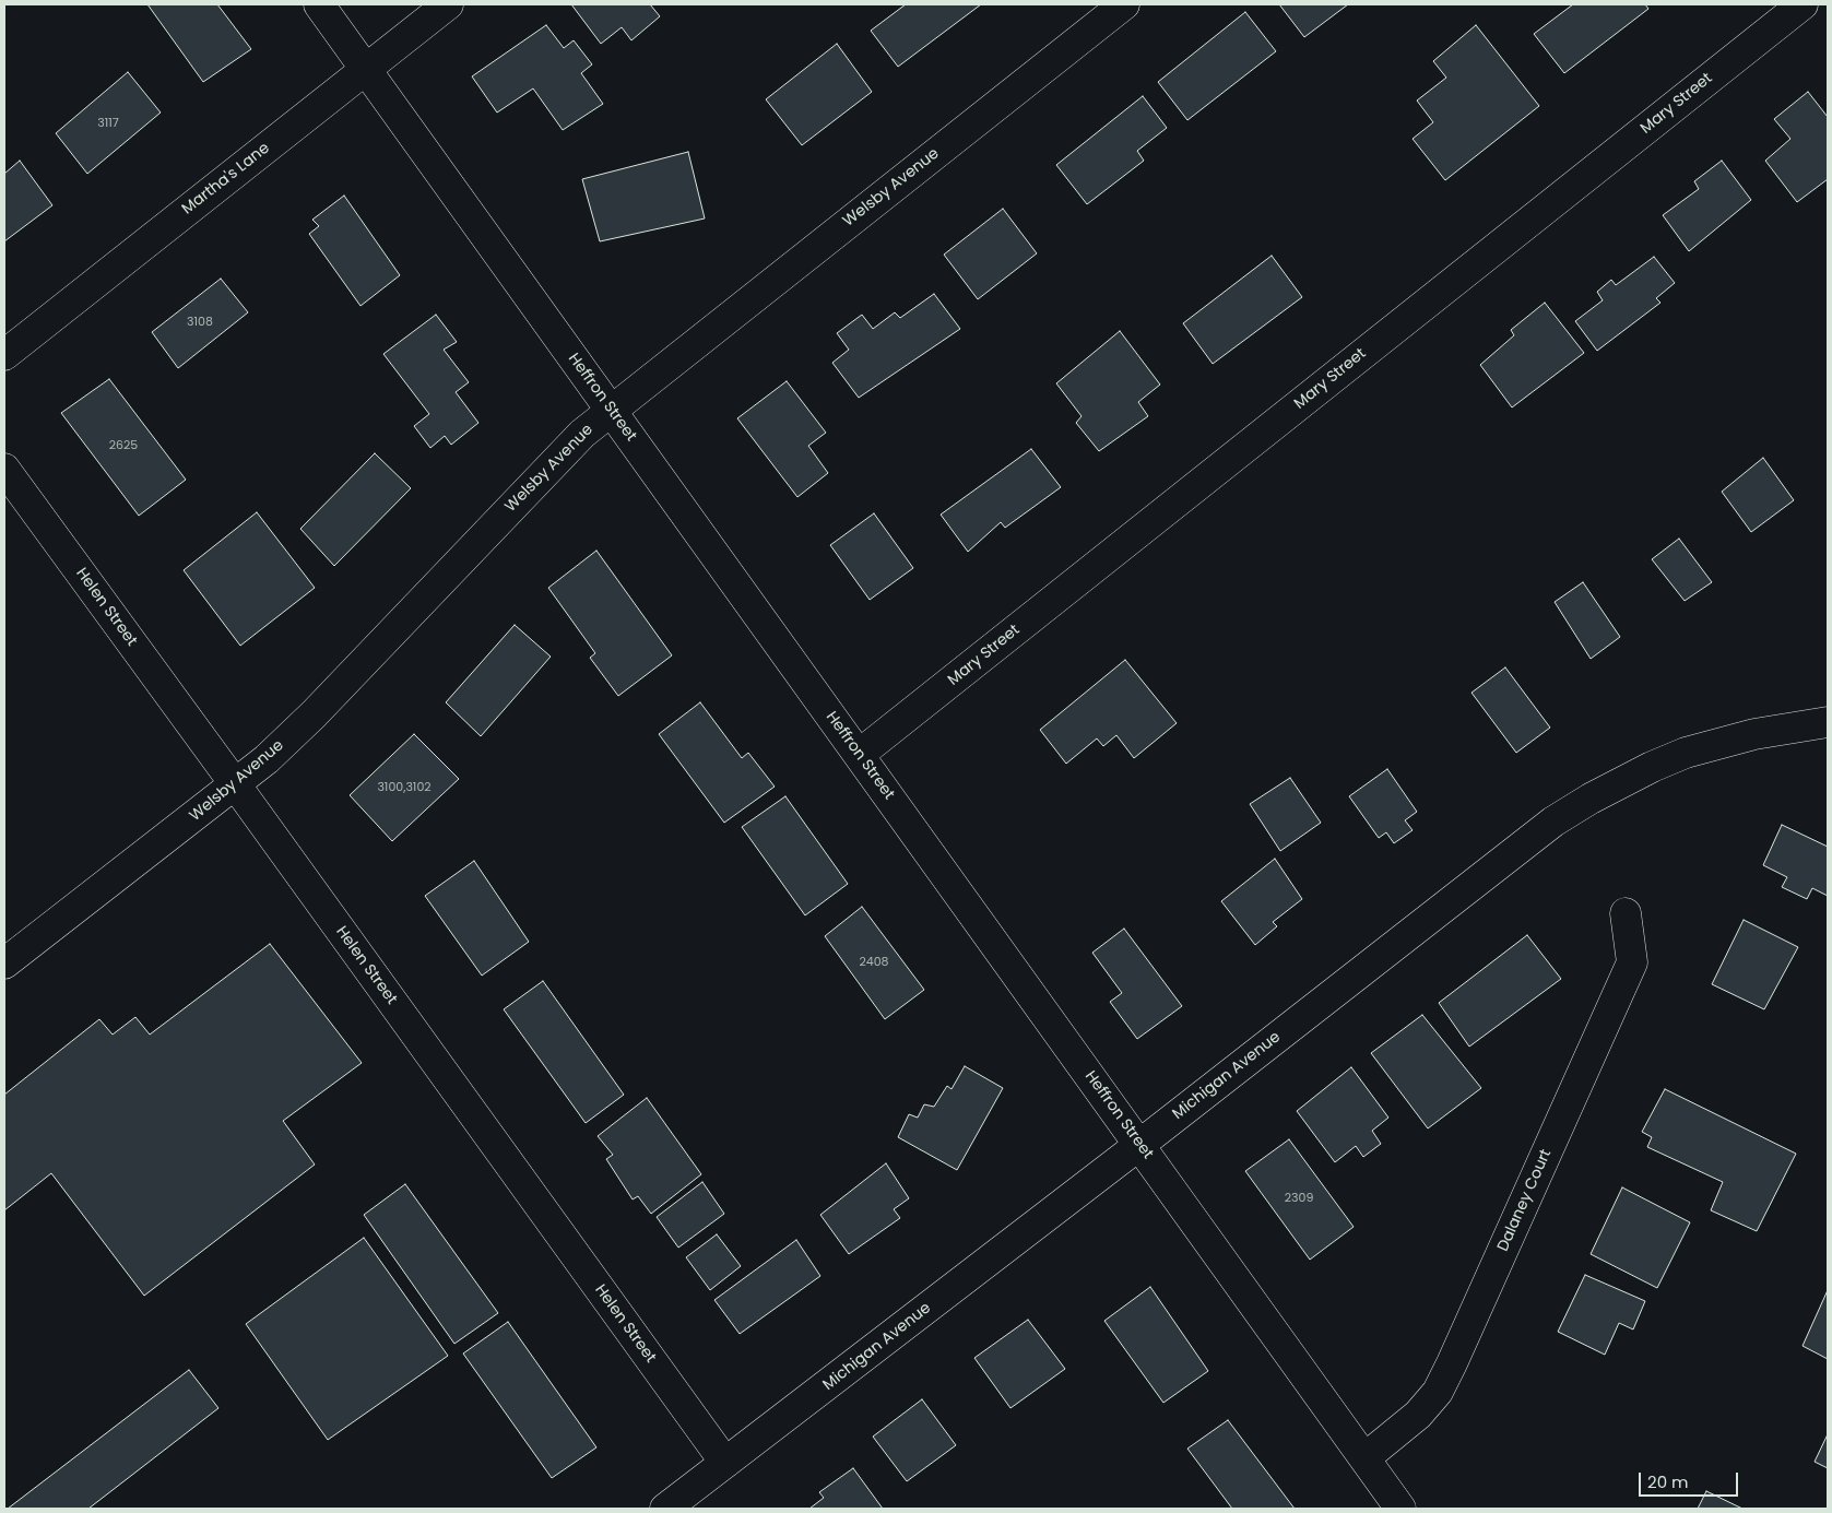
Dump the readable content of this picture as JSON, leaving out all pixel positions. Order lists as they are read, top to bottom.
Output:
{
  "streets": {
    "street": [
      "Mary Street",
      "Martha's Lane",
      "Welsby Avenue",
      "Heffron Street",
      "Helen Street",
      "Michigan Avenue",
      "Dalaney Court"
    ]
  },
  "crossings": [
    ["Mary Street", "Heffron Street"],
    ["Martha's Lane", "Heffron Street"],
    ["Welsby Avenue", "Heffron Street"],
    ["Welsby Avenue", "Helen Street"],
    ["Heffron Street", "Michigan Avenue"],
    ["Heffron Street", "Dalaney Court"],
    ["Helen Street", "Michigan Avenue"]
  ],
  "house_numbers": [
    "3117",
    "3108",
    "2625",
    "3100,3102",
    "2408",
    "2309"
  ],
  "scale_bar": "20 m"
}
